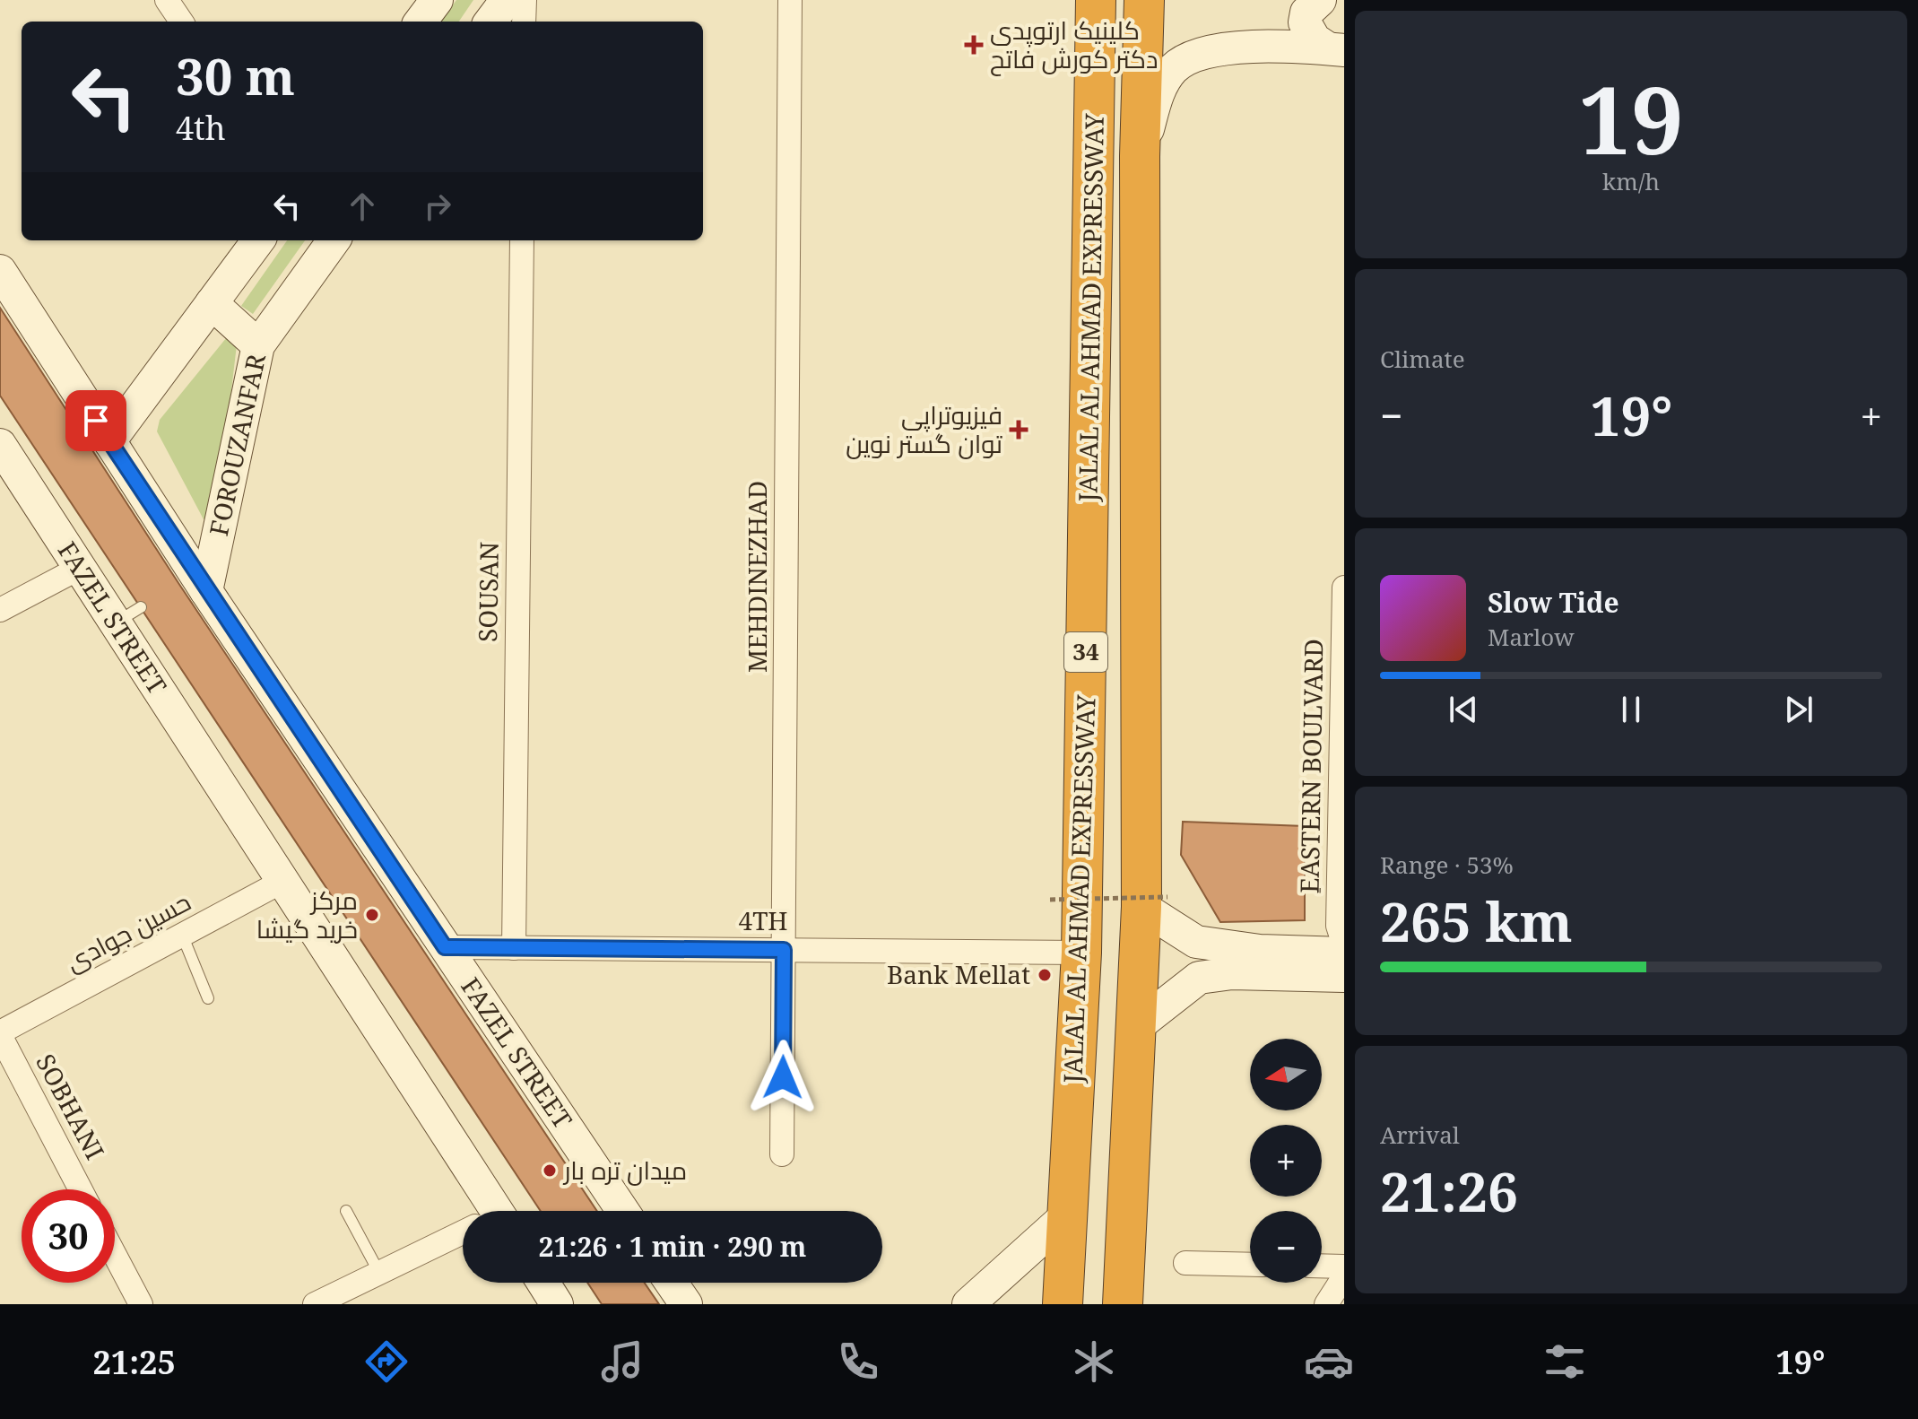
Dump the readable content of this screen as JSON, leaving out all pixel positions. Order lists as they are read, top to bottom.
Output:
{
  "streets": {
    "highway": ["JALAL AL AHMAD EXPRESSWAY", "34"],
    "street": [
      "FOROUZANFAR",
      "MEHDINEZHAD",
      "SOUSAN",
      "FAZEL STREET",
      "ٍEASTERN BOULVARD",
      "4TH",
      "حسین جوادی",
      "SOBHANI"
    ]
  },
  "crossings": [
    ["JALAL AL AHMAD EXPRESSWAY", "4TH"],
    ["FOROUZANFAR", "FAZEL STREET"],
    ["MEHDINEZHAD", "4TH"],
    ["SOUSAN", "4TH"],
    ["FAZEL STREET", "4TH"],
    ["FAZEL STREET", "حسین جوادی"],
    ["حسین جوادی", "SOBHANI"]
  ],
  "places": {
    "health": ["کلینیک ارتوپدی دکتر کورش فاتح", "فیزیوتراپی توان گستر نوین"],
    "other": ["مرکز خرید گیشا", "Bank Mellat", "میدان تره بار"]
  },
  "north": "left",
  "page": {
    "tile": [
      ["19", "km/h"],
      "Climate",
      ["Range · 53%", "265 km"],
      ["Arrival", "21:26"]
    ],
    "turn": ["30 m", "4th"],
    "heat": ["−", "19°", "+"],
    "song": ["Slow Tide", "Marlow"],
    "map_buttons": ["+", "−"],
    "limit": "30",
    "trip": "21:26 · 1 min · 290 m",
    "tabs": ["21:25", "19°"]
  }
}
